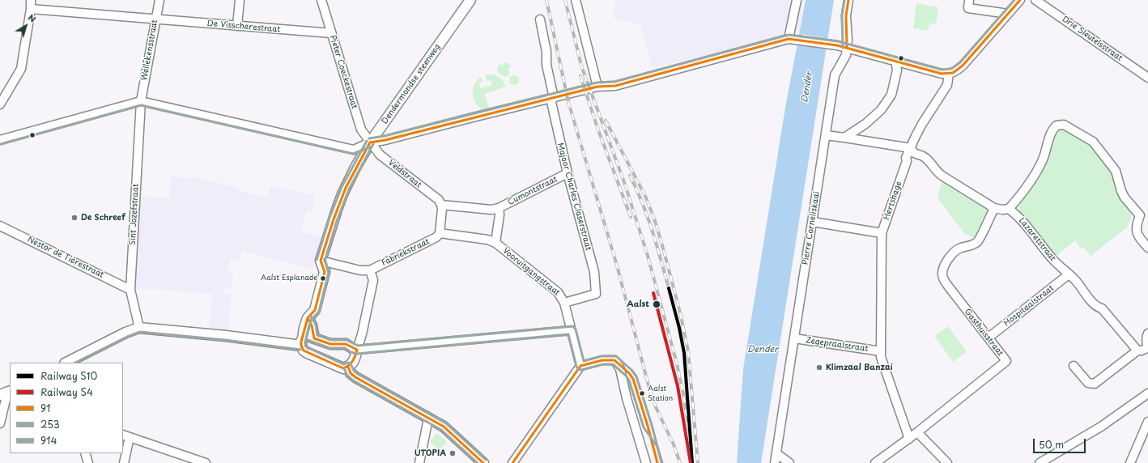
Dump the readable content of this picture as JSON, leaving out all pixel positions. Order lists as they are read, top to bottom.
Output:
{
  "streets": {
    "street": [
      "De Visscherestraat",
      "Drie Sleutelsstraat",
      "Wellekensstraat",
      "Pieter Coeckestraat",
      "Dendermondse steenweg",
      "Veldstraat",
      "Cumontstraat",
      "Majoor Charles Claserstraat",
      "Hertshage",
      "Sint Jozefstraat",
      "Pierre Corneliskaai",
      "Lazaretstraat",
      "Fabriekstraat",
      "Nestor de Tièrestraat",
      "Vooruitgangstraat",
      "Hospitaalstraat",
      "Gasthuisstraat",
      "Zegepraalstraat"
    ]
  },
  "crossings": [
    ["De Visscherestraat", "Wellekensstraat"],
    ["De Visscherestraat", "Pieter Coeckestraat"],
    ["Wellekensstraat", "Sint Jozefstraat"],
    ["Pieter Coeckestraat", "Dendermondse steenweg"],
    ["Pieter Coeckestraat", "Veldstraat"],
    ["Dendermondse steenweg", "Veldstraat"],
    ["Cumontstraat", "Majoor Charles Claserstraat"],
    ["Majoor Charles Claserstraat", "Vooruitgangstraat"],
    ["Hertshage", "Gasthuisstraat"],
    ["Hertshage", "Zegepraalstraat"],
    ["Sint Jozefstraat", "Nestor de Tièrestraat"],
    ["Pierre Corneliskaai", "Zegepraalstraat"],
    ["Lazaretstraat", "Hospitaalstraat"],
    ["Hospitaalstraat", "Gasthuisstraat"]
  ],
  "water": ["Dender"],
  "places": [
    "De Schreef",
    "Aalst Esplanade",
    "Aalst",
    "Klimzaal Banzai",
    "Aalst Station",
    "UTOPIA"
  ],
  "lines": [
    "transit line 91",
    "transit line 914",
    "transit line 253",
    "rail line S10",
    "rail line S4"
  ],
  "legend": [
    "Railway S10",
    "Railway S4",
    "91",
    "253",
    "914"
  ],
  "scale_bar": "50 m",
  "north": "top right"
}
